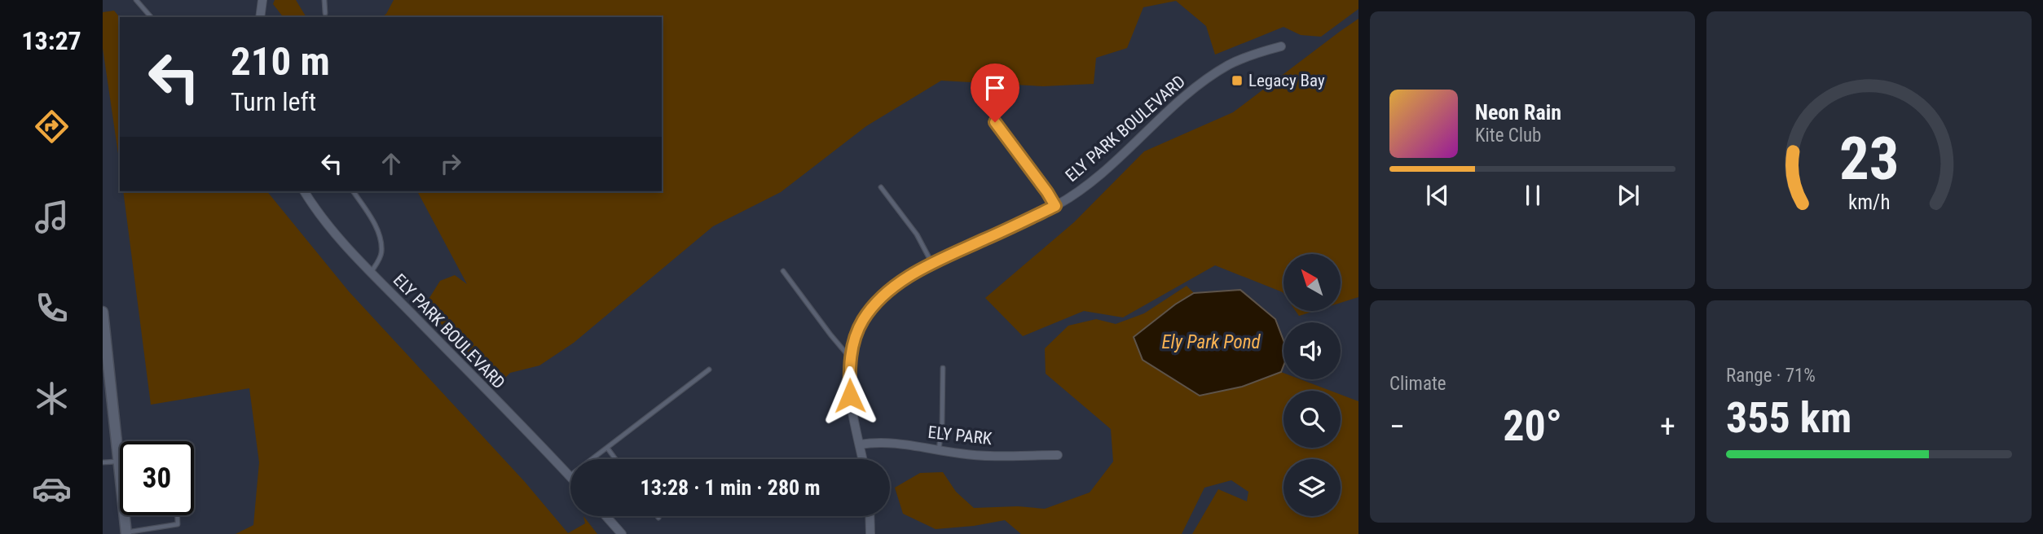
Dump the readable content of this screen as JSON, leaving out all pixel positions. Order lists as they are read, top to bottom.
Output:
{
  "streets": {
    "street": ["ELY PARK BOULEVARD", "ELY PARK"]
  },
  "crossings": [
    ["ELY PARK BOULEVARD", "ELY PARK"]
  ],
  "water": ["Ely Park Pond"],
  "places": {
    "transit": ["Legacy Bay"]
  },
  "north": "top left",
  "page": {
    "tabs": "13:27",
    "turn": ["210 m", "Turn left"],
    "song": ["Neon Rain", "Kite Club"],
    "tile": [
      "Climate",
      ["Range · 71%", "355 km"]
    ],
    "heat": ["−", "20°", "+"],
    "limit": "30",
    "trip": "13:28 · 1 min · 280 m",
    "gauge": ["23", "km/h"]
  }
}
